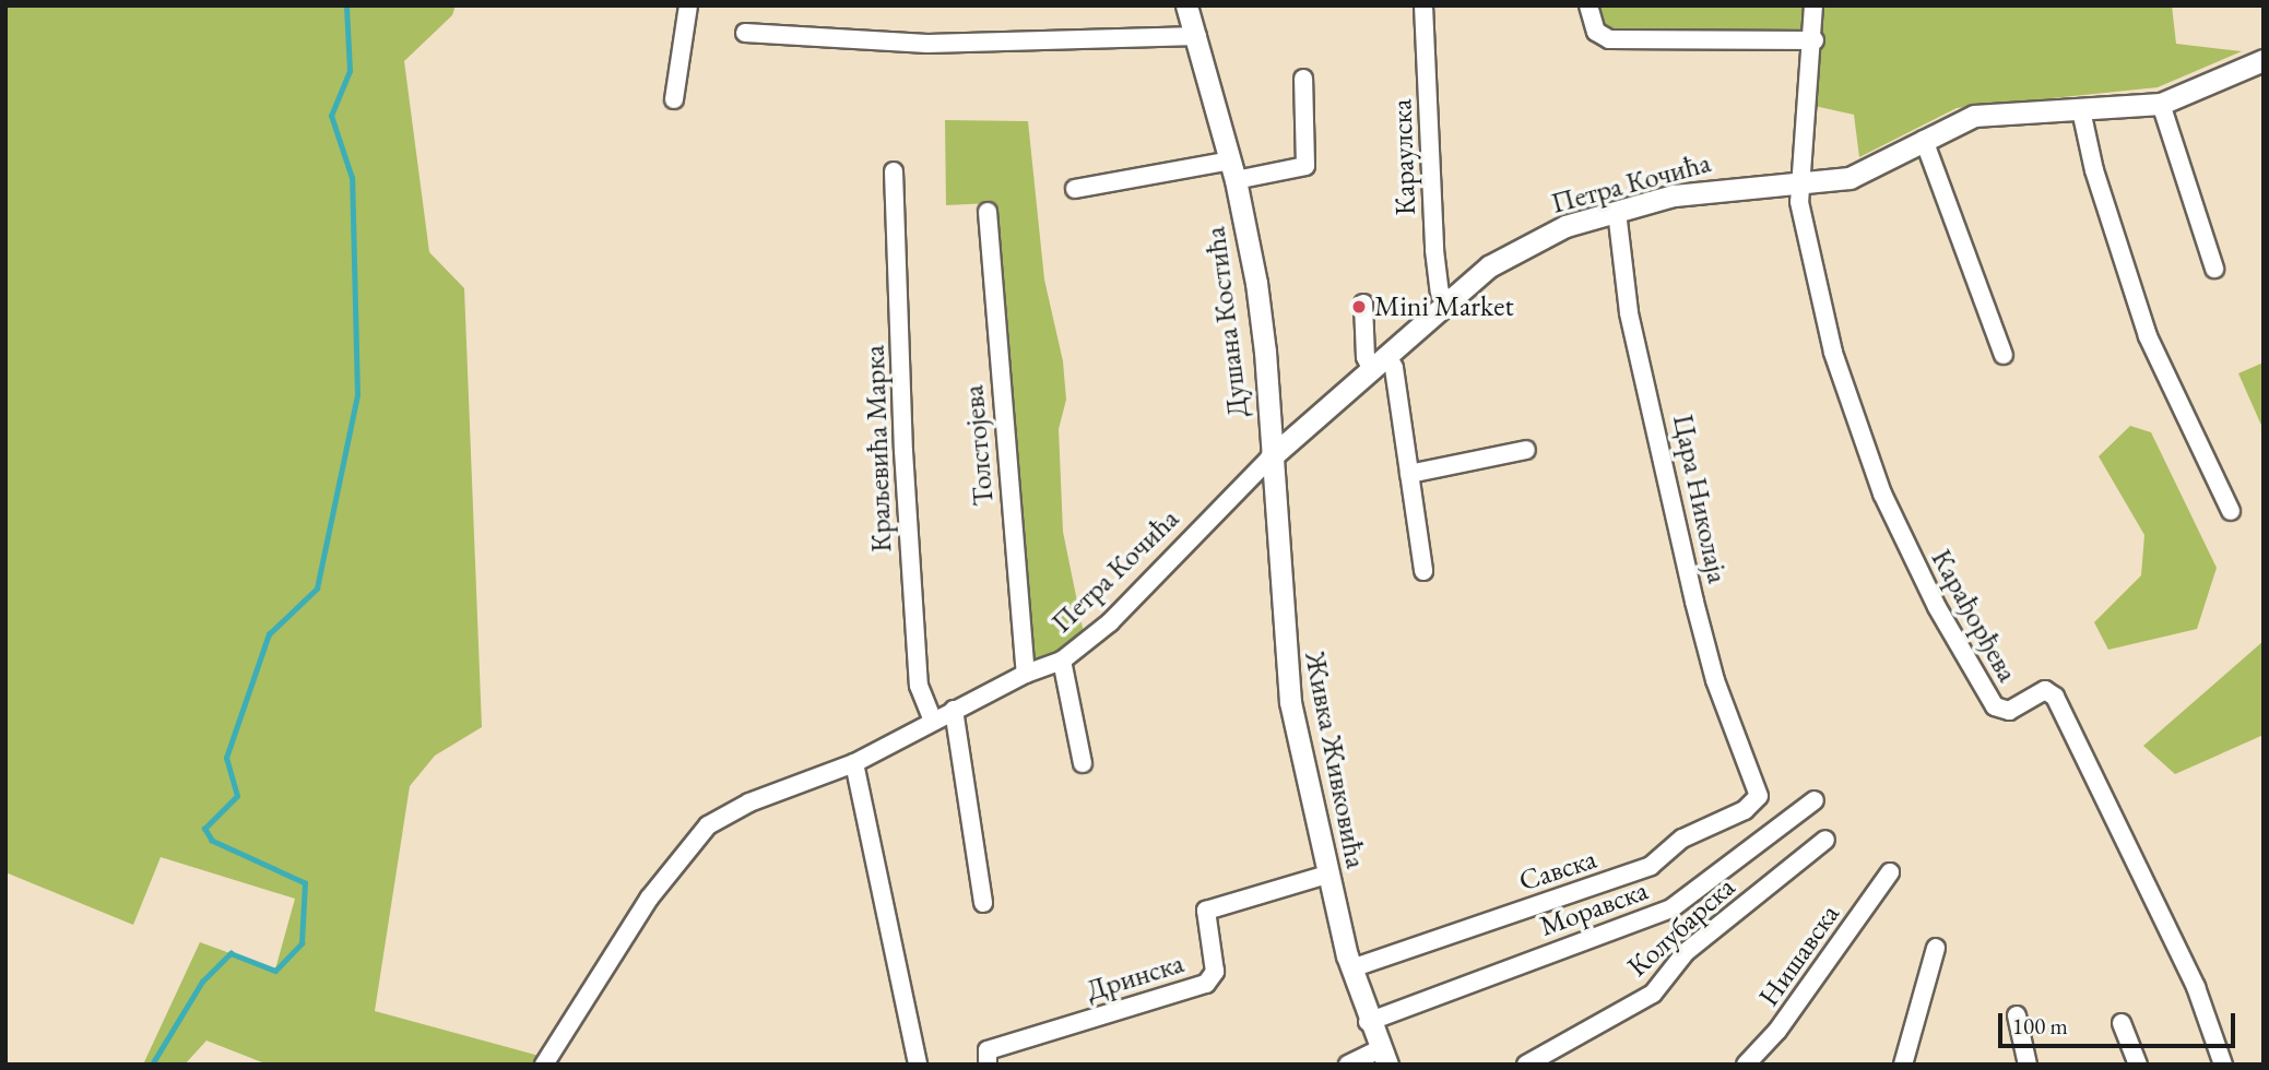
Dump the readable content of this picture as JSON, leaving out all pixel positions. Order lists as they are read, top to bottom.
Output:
{
  "streets": {
    "street": [
      "Караулска",
      "Петра Кочића",
      "Душана Костића",
      "Толстојева",
      "Краљевића Марка",
      "Цара Николаја",
      "Карађорђева",
      "Живка Живковића",
      "Савска",
      "Моравска",
      "Колубарска",
      "Нишавска",
      "Дринска"
    ]
  },
  "crossings": [
    ["Караулска", "Петра Кочића"],
    ["Петра Кочића", "Душана Костића"],
    ["Петра Кочића", "Толстојева"],
    ["Петра Кочића", "Краљевића Марка"],
    ["Петра Кочића", "Цара Николаја"],
    ["Петра Кочића", "Карађорђева"],
    ["Петра Кочића", "Живка Живковића"],
    ["Душана Костића", "Живка Живковића"],
    ["Цара Николаја", "Савска"],
    ["Живка Живковића", "Савска"],
    ["Живка Живковића", "Моравска"],
    ["Живка Живковића", "Дринска"]
  ],
  "places": ["Mini Market"],
  "scale_bar": "100 m"
}
